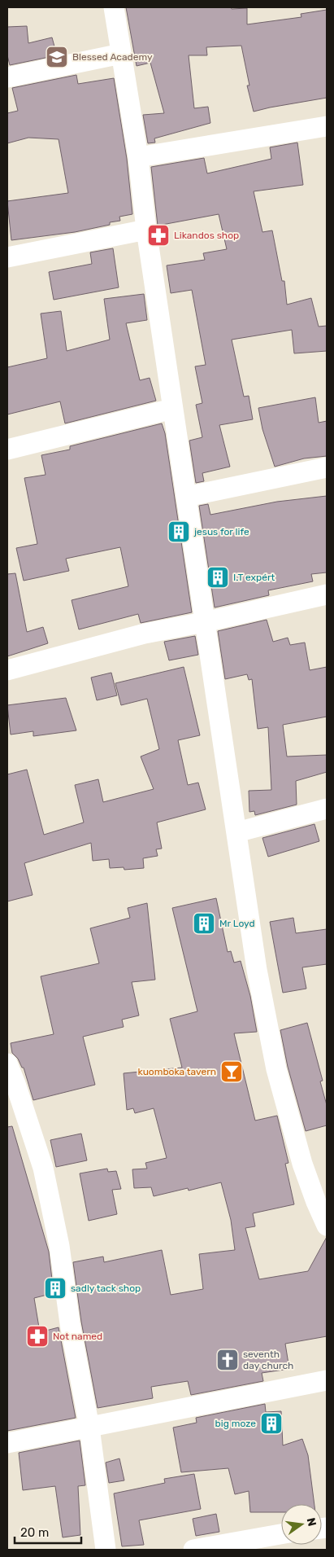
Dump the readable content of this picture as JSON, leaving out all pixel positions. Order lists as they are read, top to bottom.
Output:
{
  "places": {
    "school or university": ["Blessed Academy"],
    "pharmacy": ["Likandos shop", "Not named"],
    "building": [
      "jesus for life",
      "I.T expért",
      "Mr Loyd",
      "sadly tack shop",
      "big moze"
    ],
    "bar": ["kuomboka tavern"],
    "church": ["seventh day church"]
  },
  "scale_bar": "20 m",
  "north": "right"
}
